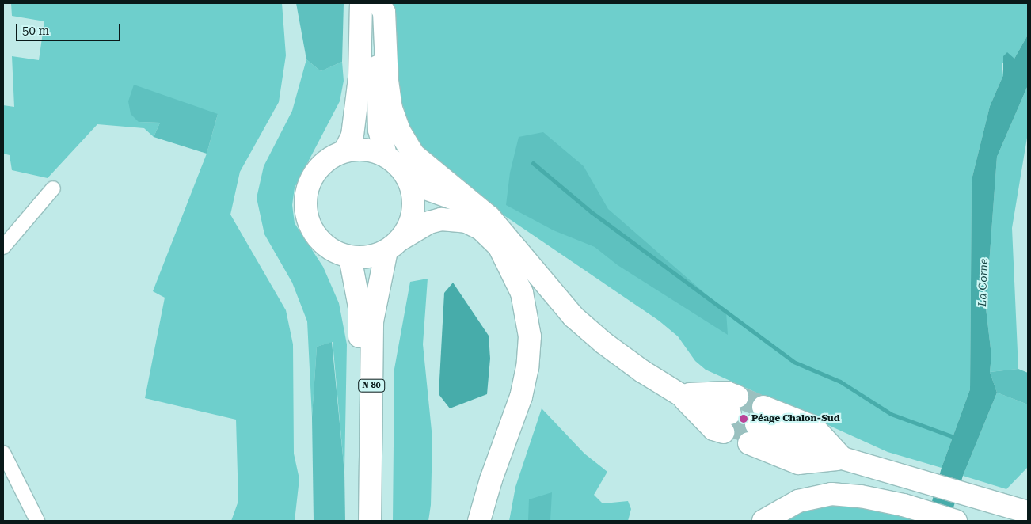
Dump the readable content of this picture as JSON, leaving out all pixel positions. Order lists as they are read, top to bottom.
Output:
{
  "streets": {
    "main road": ["N 80"]
  },
  "water": ["La Corne"],
  "places": ["Péage Chalon-Sud"],
  "scale_bar": "50 m"
}
